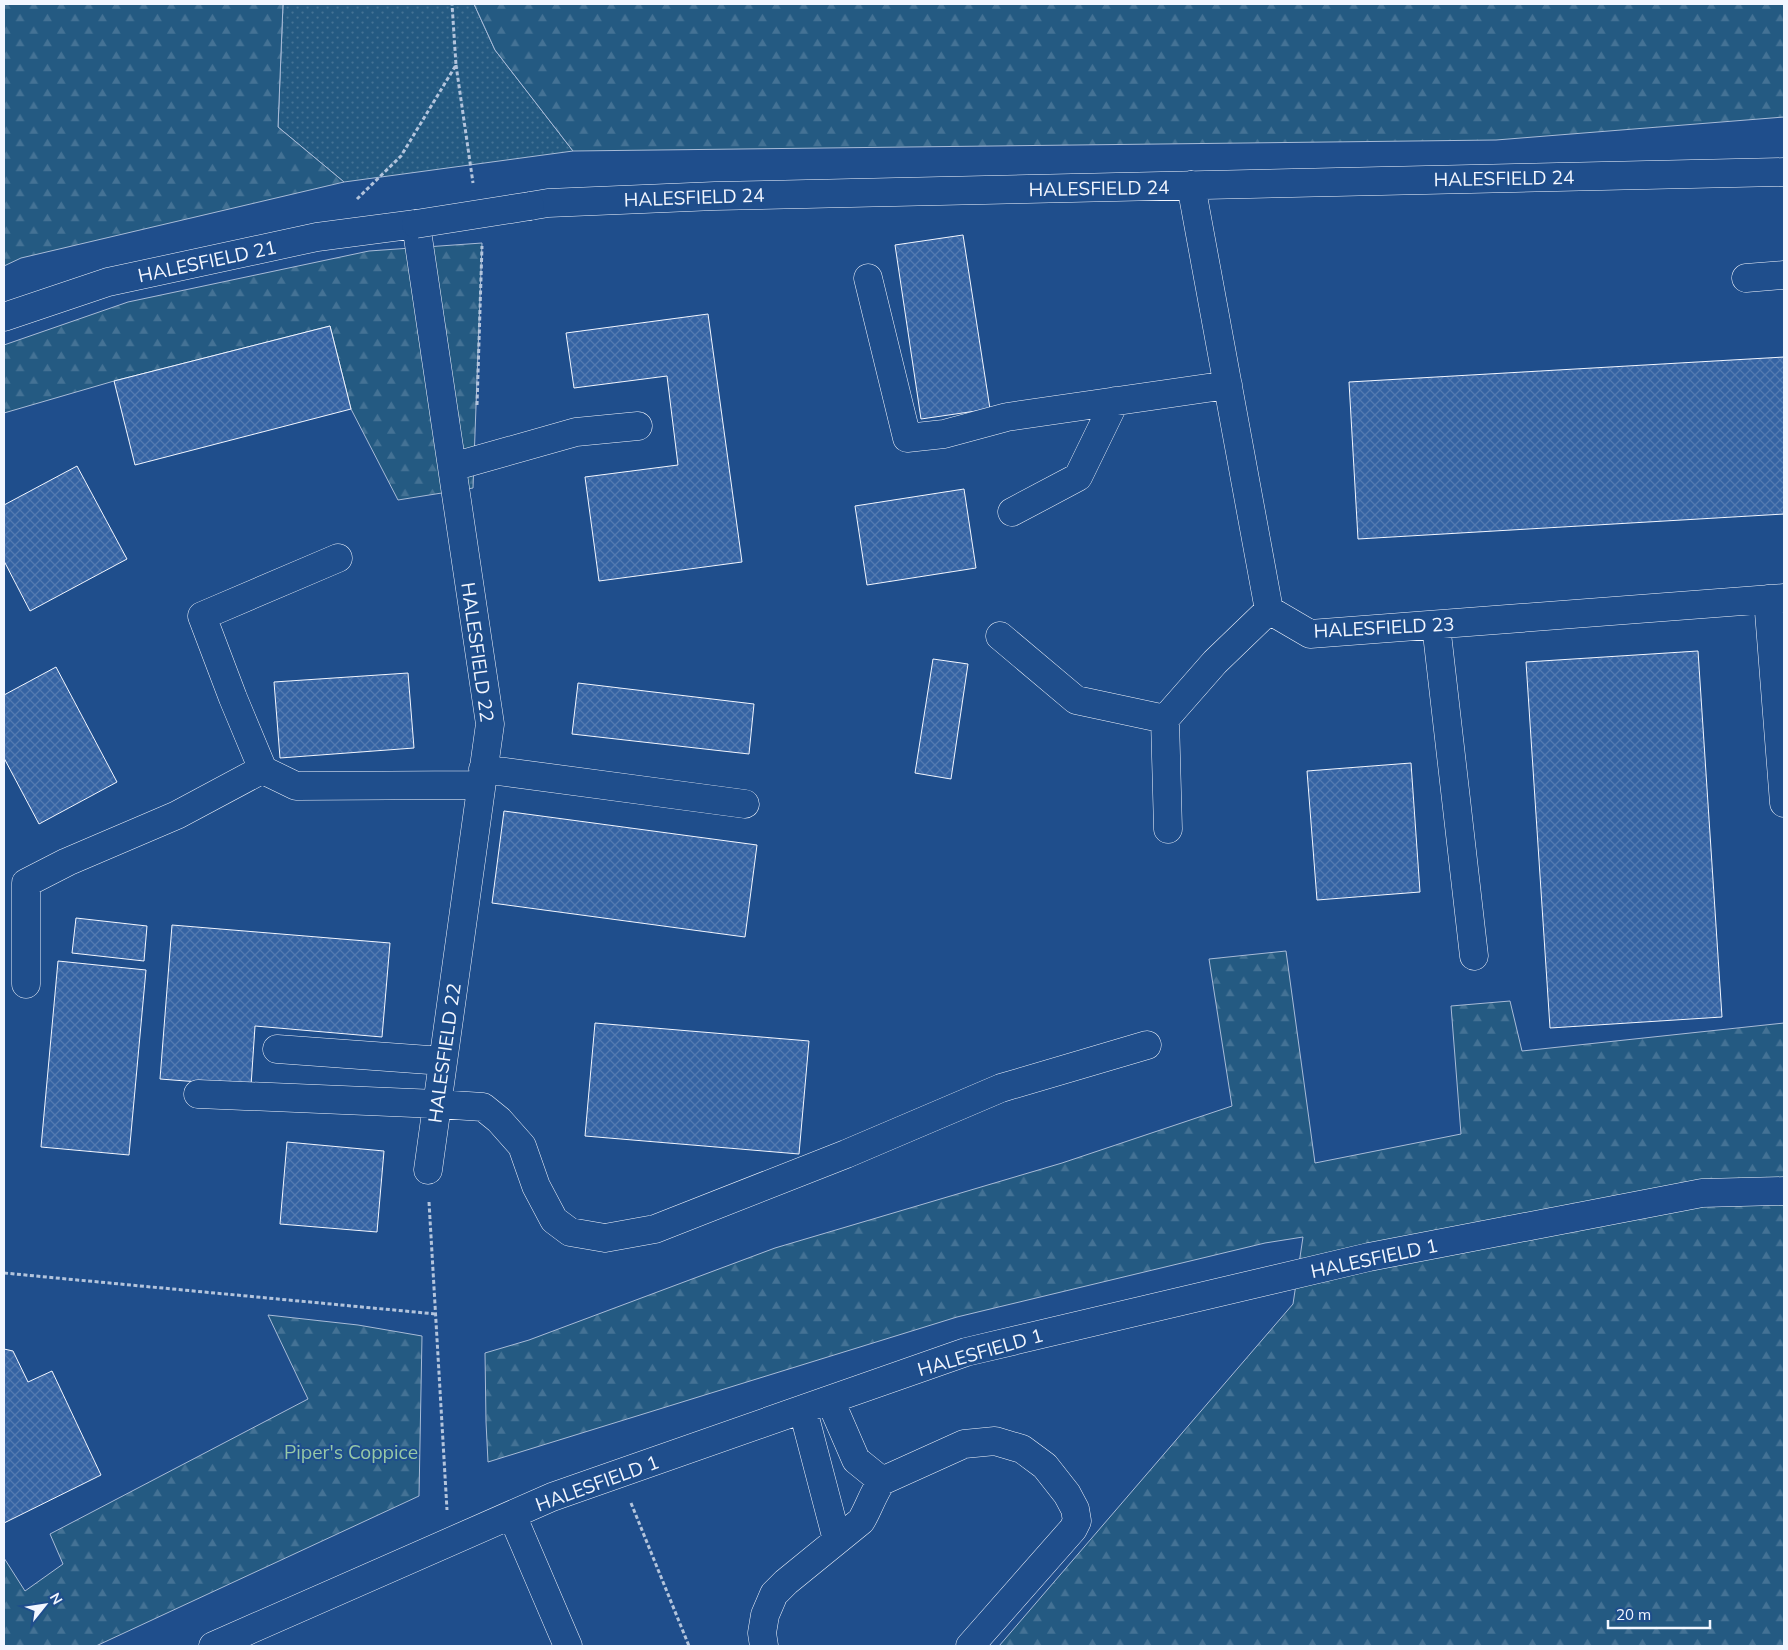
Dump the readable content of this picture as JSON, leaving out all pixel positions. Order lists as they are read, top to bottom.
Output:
{
  "streets": {
    "street": [
      "HALESFIELD 24",
      "HALESFIELD 21",
      "HALESFIELD 23",
      "HALESFIELD 22",
      "HALESFIELD 1"
    ]
  },
  "crossings": [
    ["HALESFIELD 24", "HALESFIELD 21"],
    ["HALESFIELD 24", "HALESFIELD 22"],
    ["HALESFIELD 21", "HALESFIELD 22"]
  ],
  "parks": ["Piper's Coppice"],
  "scale_bar": "20 m",
  "north": "top right"
}
